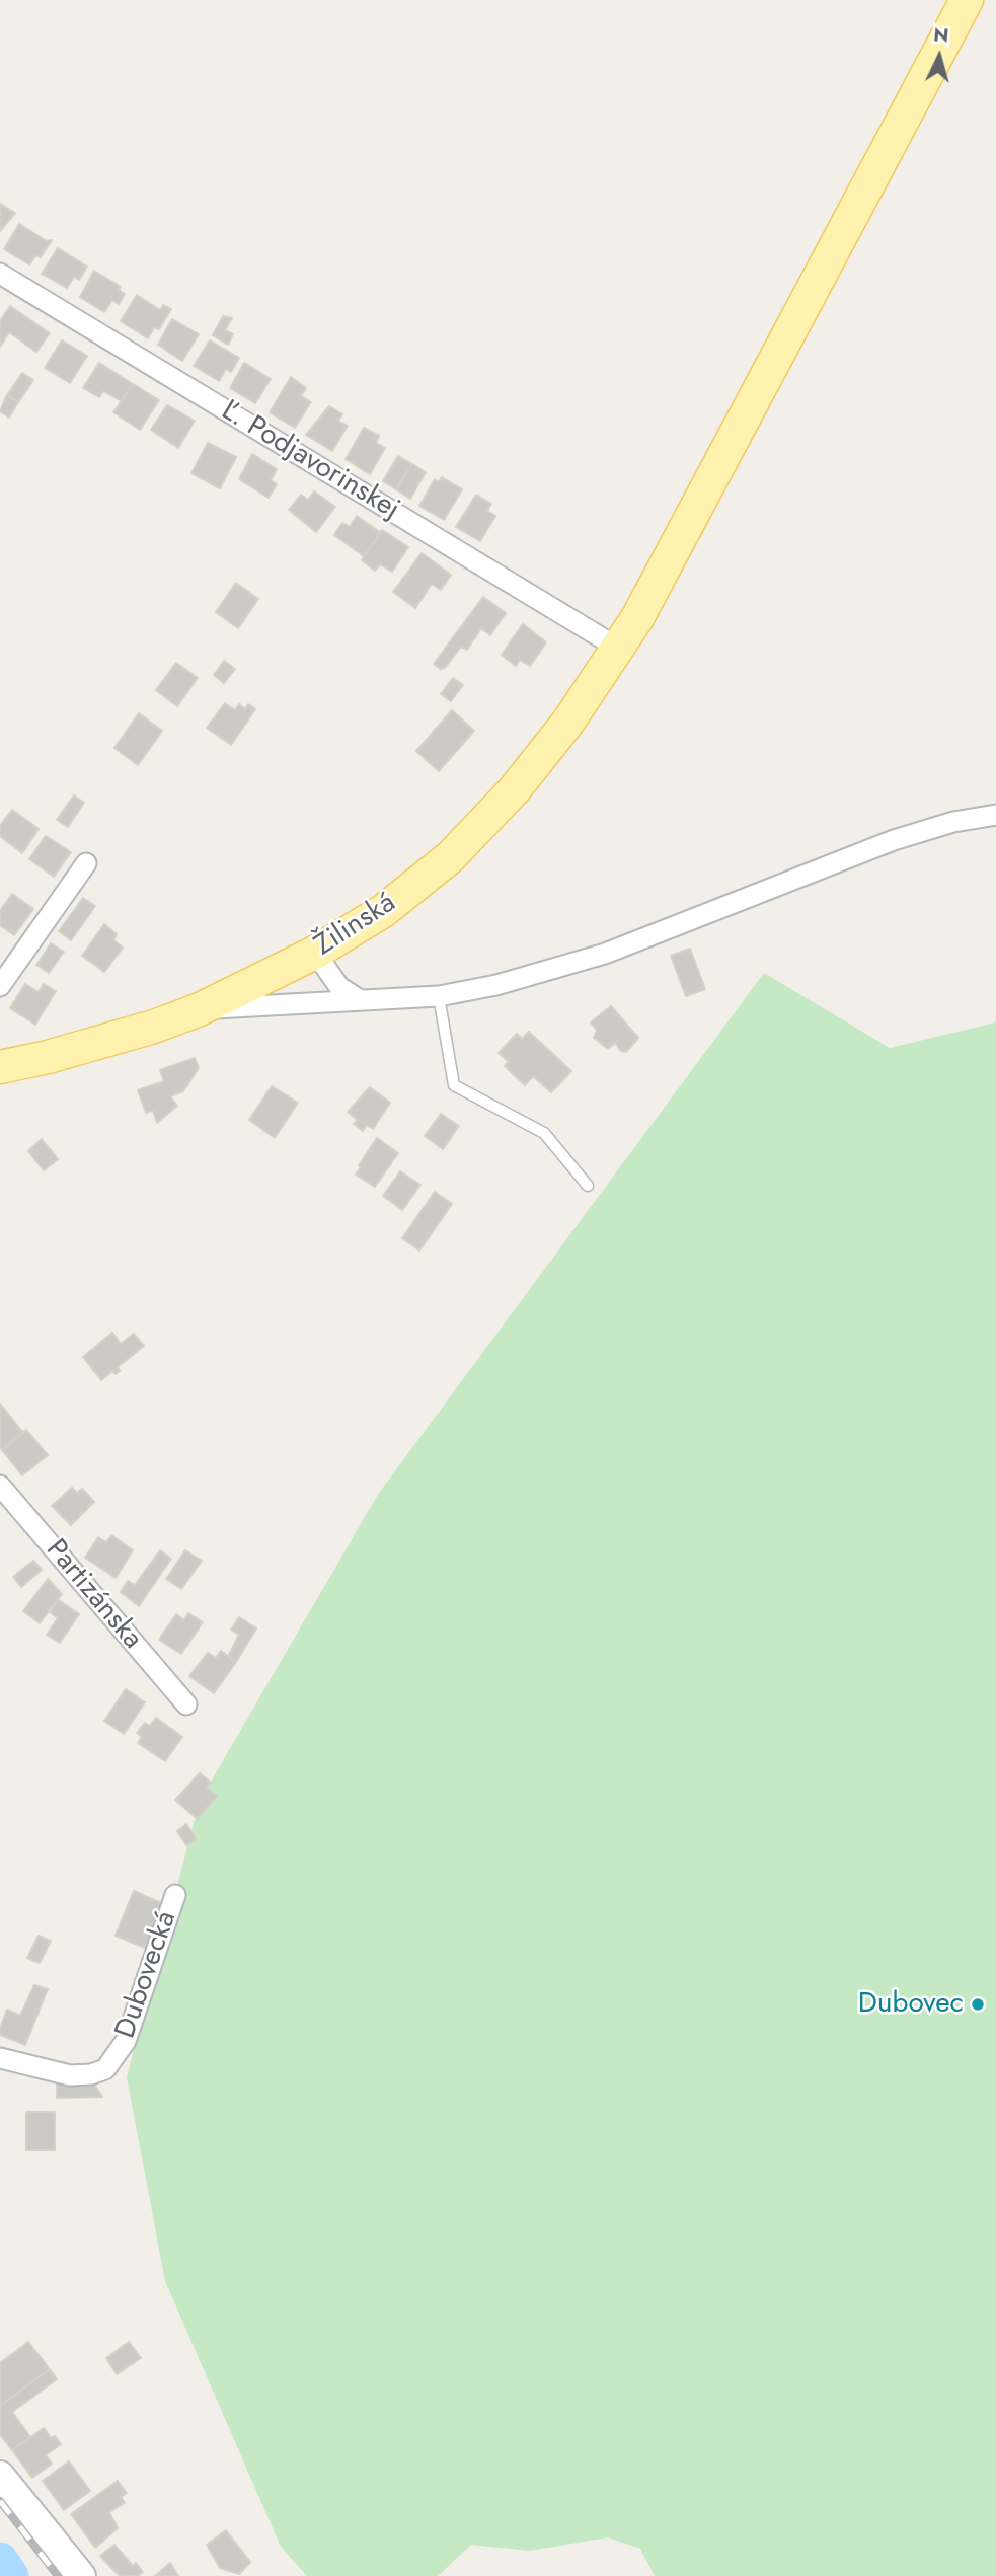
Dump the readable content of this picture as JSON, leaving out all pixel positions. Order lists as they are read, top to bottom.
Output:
{
  "streets": {
    "main road": ["Žilinská"],
    "street": ["Ľ. Podjavorinskej", "Partizánska", "Dubovecká"]
  },
  "crossings": [
    ["Ľ. Podjavorinskej", "Žilinská"]
  ],
  "places": ["Dubovec"],
  "north": "top"
}
